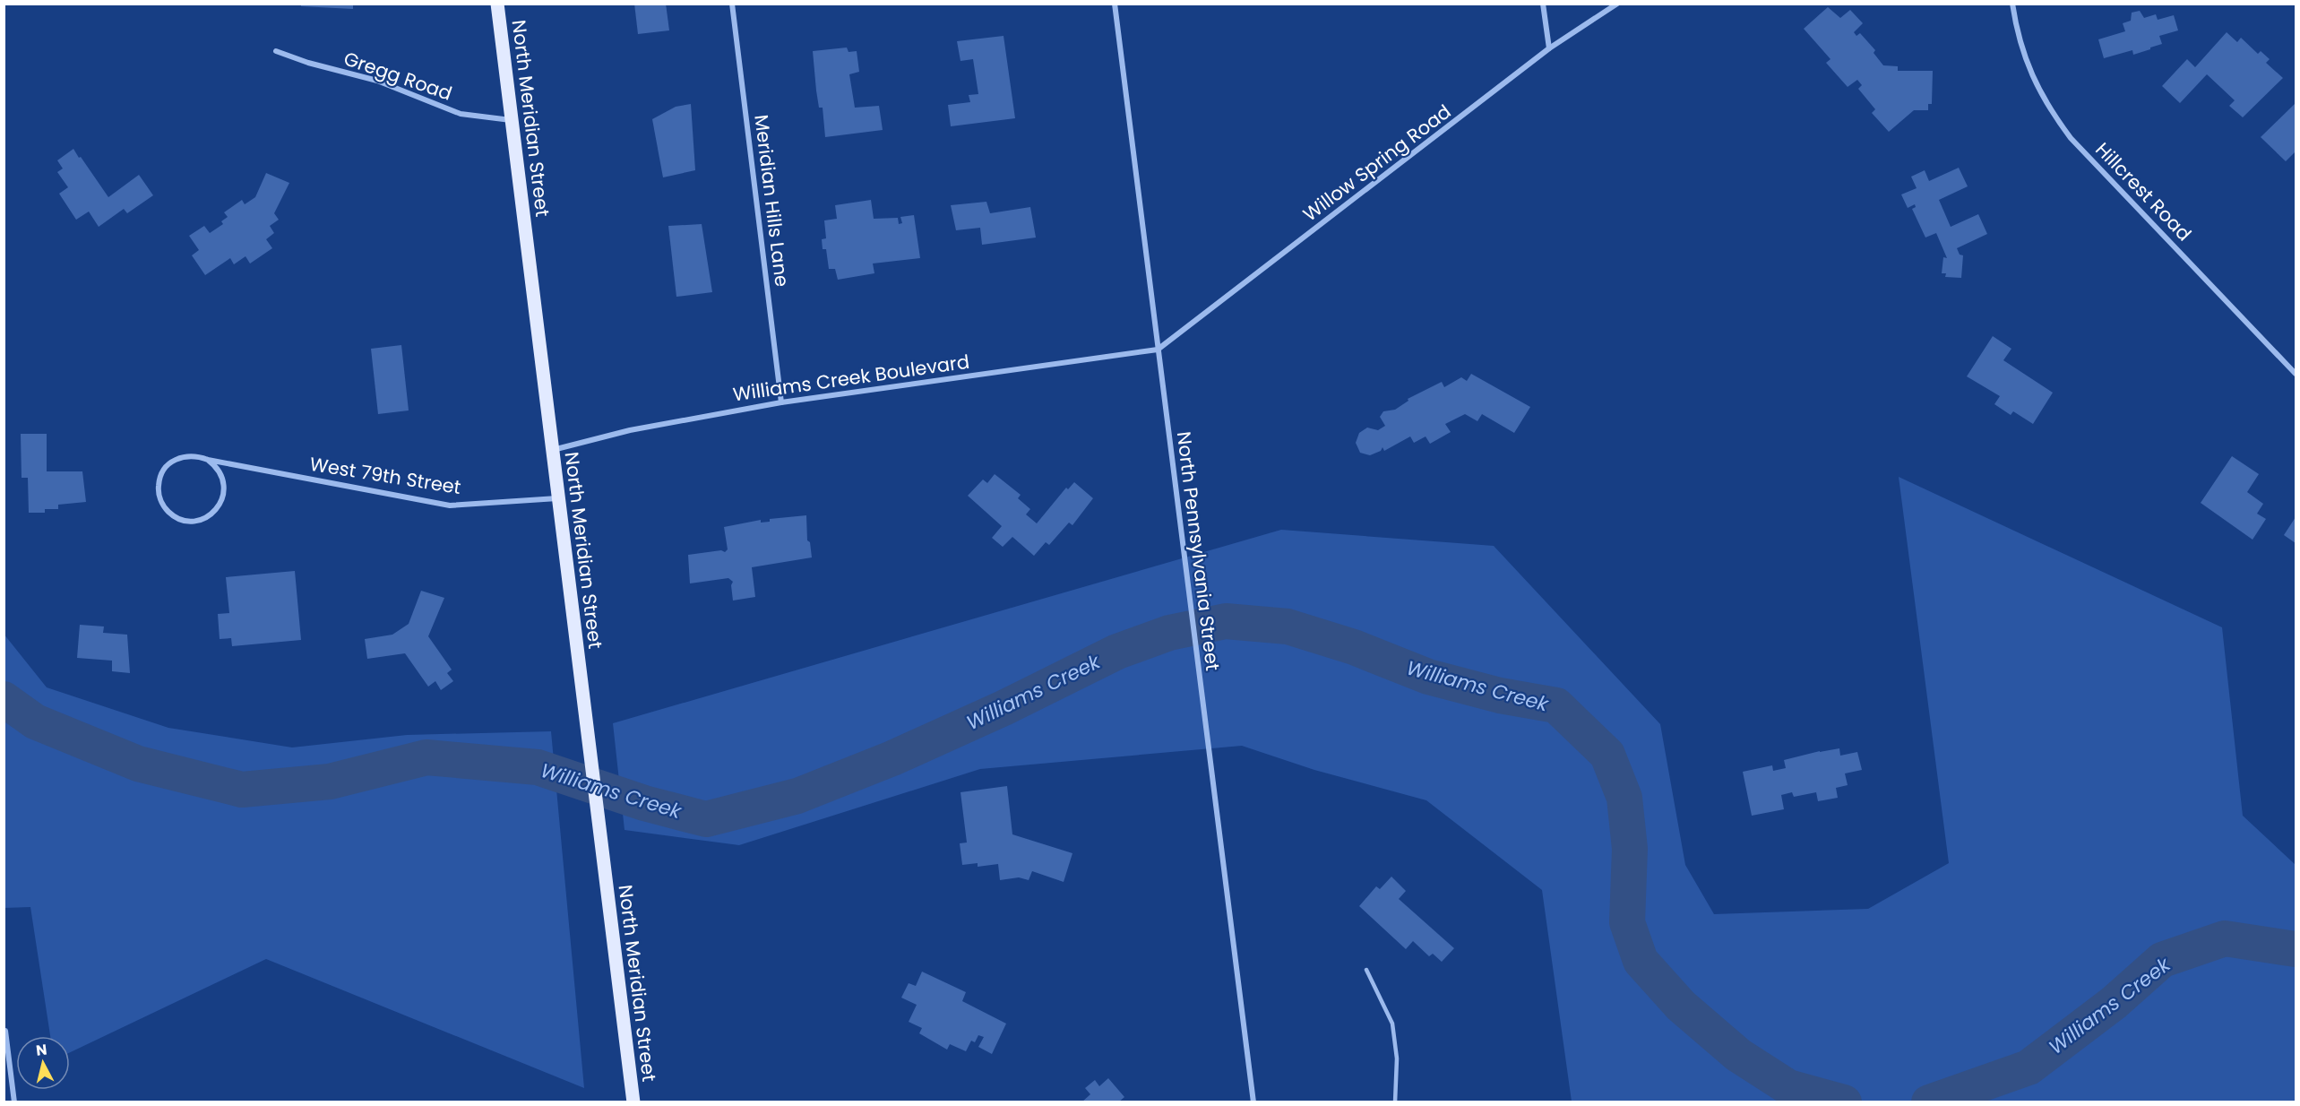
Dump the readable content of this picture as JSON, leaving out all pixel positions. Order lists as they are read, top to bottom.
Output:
{
  "streets": {
    "main road": ["North Meridian Street"],
    "street": [
      "Gregg Road",
      "Willow Spring Road",
      "Hillcrest Road",
      "Meridian Hills Lane",
      "Williams Creek Boulevard",
      "West 79th Street",
      "North Pennsylvania Street"
    ]
  },
  "crossings": [
    ["Gregg Road", "North Meridian Street"],
    ["North Meridian Street", "Williams Creek Boulevard"],
    ["North Meridian Street", "West 79th Street"],
    ["Willow Spring Road", "Williams Creek Boulevard"],
    ["Willow Spring Road", "North Pennsylvania Street"],
    ["Meridian Hills Lane", "Williams Creek Boulevard"],
    ["Williams Creek Boulevard", "North Pennsylvania Street"]
  ],
  "water": ["Williams Creek"],
  "north": "top"
}
